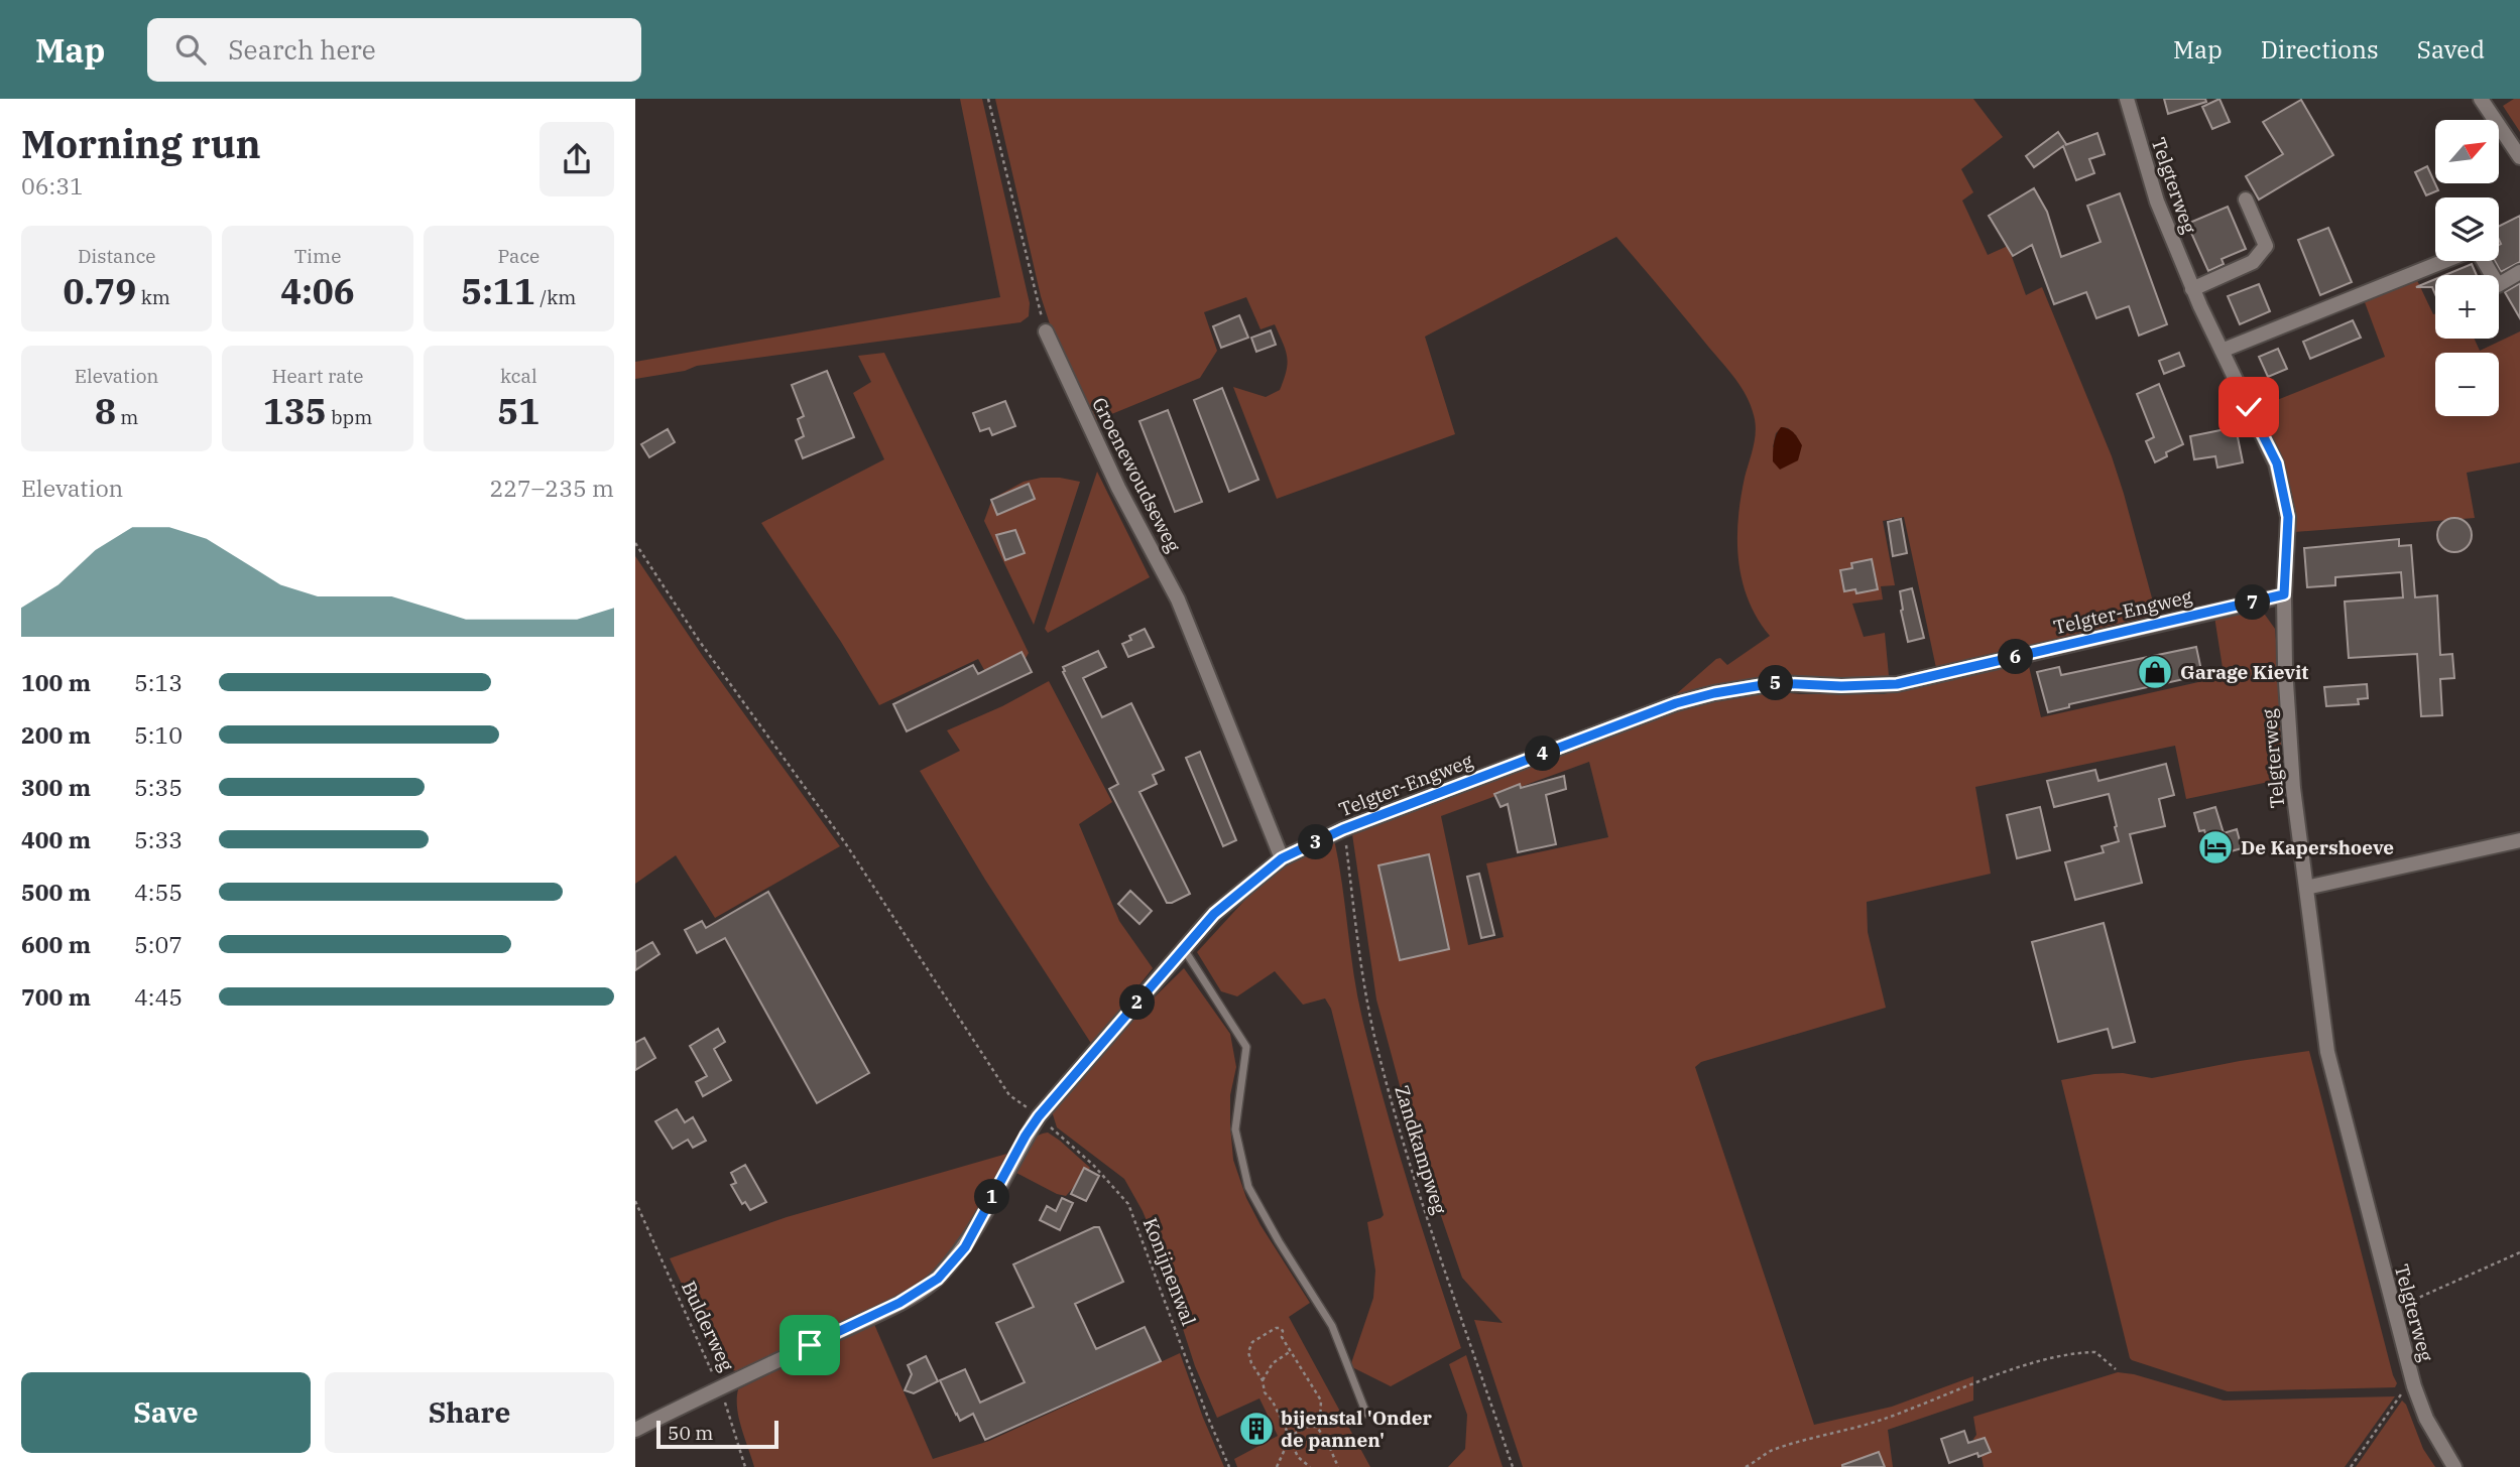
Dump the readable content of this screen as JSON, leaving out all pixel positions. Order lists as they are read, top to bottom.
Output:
{
  "streets": {
    "street": ["Telgterweg", "Groenewoudseweg", "Telgter-Engweg"],
    "path": ["Zandkampweg", "Konijnenwal", "Bulderweg"]
  },
  "crossings": [
    ["Telgterweg", "Telgter-Engweg"],
    ["Groenewoudseweg", "Telgter-Engweg"],
    ["Telgter-Engweg", "Zandkampweg"],
    ["Telgter-Engweg", "Konijnenwal"],
    ["Telgter-Engweg", "Bulderweg"]
  ],
  "places": {
    "shop": ["Garage Kievit"],
    "hotel": ["De Kapershoeve"],
    "building": ["bijenstal 'Onder de pannen'"]
  },
  "scale_bar": "50 m",
  "north": "top right",
  "page": {
    "header": "Map",
    "search": "Search here",
    "nav": ["Map", "Directions", "Saved"],
    "heading": ["Morning run", "06:31"],
    "map_buttons": ["+", "−"],
    "stats": [
      ["Distance", "0.79 km"],
      ["Time", "4:06"],
      ["Pace", "5:11 /km"],
      ["Elevation", "8 m"],
      ["Heart rate", "135 bpm"],
      ["kcal", "51"]
    ],
    "chart": ["Elevation", "227–235 m"],
    "pins": [
      "7",
      "6",
      "5",
      "4",
      "3",
      "2",
      "1"
    ],
    "list": [
      {
        "name": "100 m",
        "note": "5:13"
      },
      {
        "name": "200 m",
        "note": "5:10"
      },
      {
        "name": "300 m",
        "note": "5:35"
      },
      {
        "name": "400 m",
        "note": "5:33"
      },
      {
        "name": "500 m",
        "note": "4:55"
      },
      {
        "name": "600 m",
        "note": "5:07"
      },
      {
        "name": "700 m",
        "note": "4:45"
      }
    ],
    "buttons": ["Save", "Share"],
    "scale": "50 m"
  }
}
